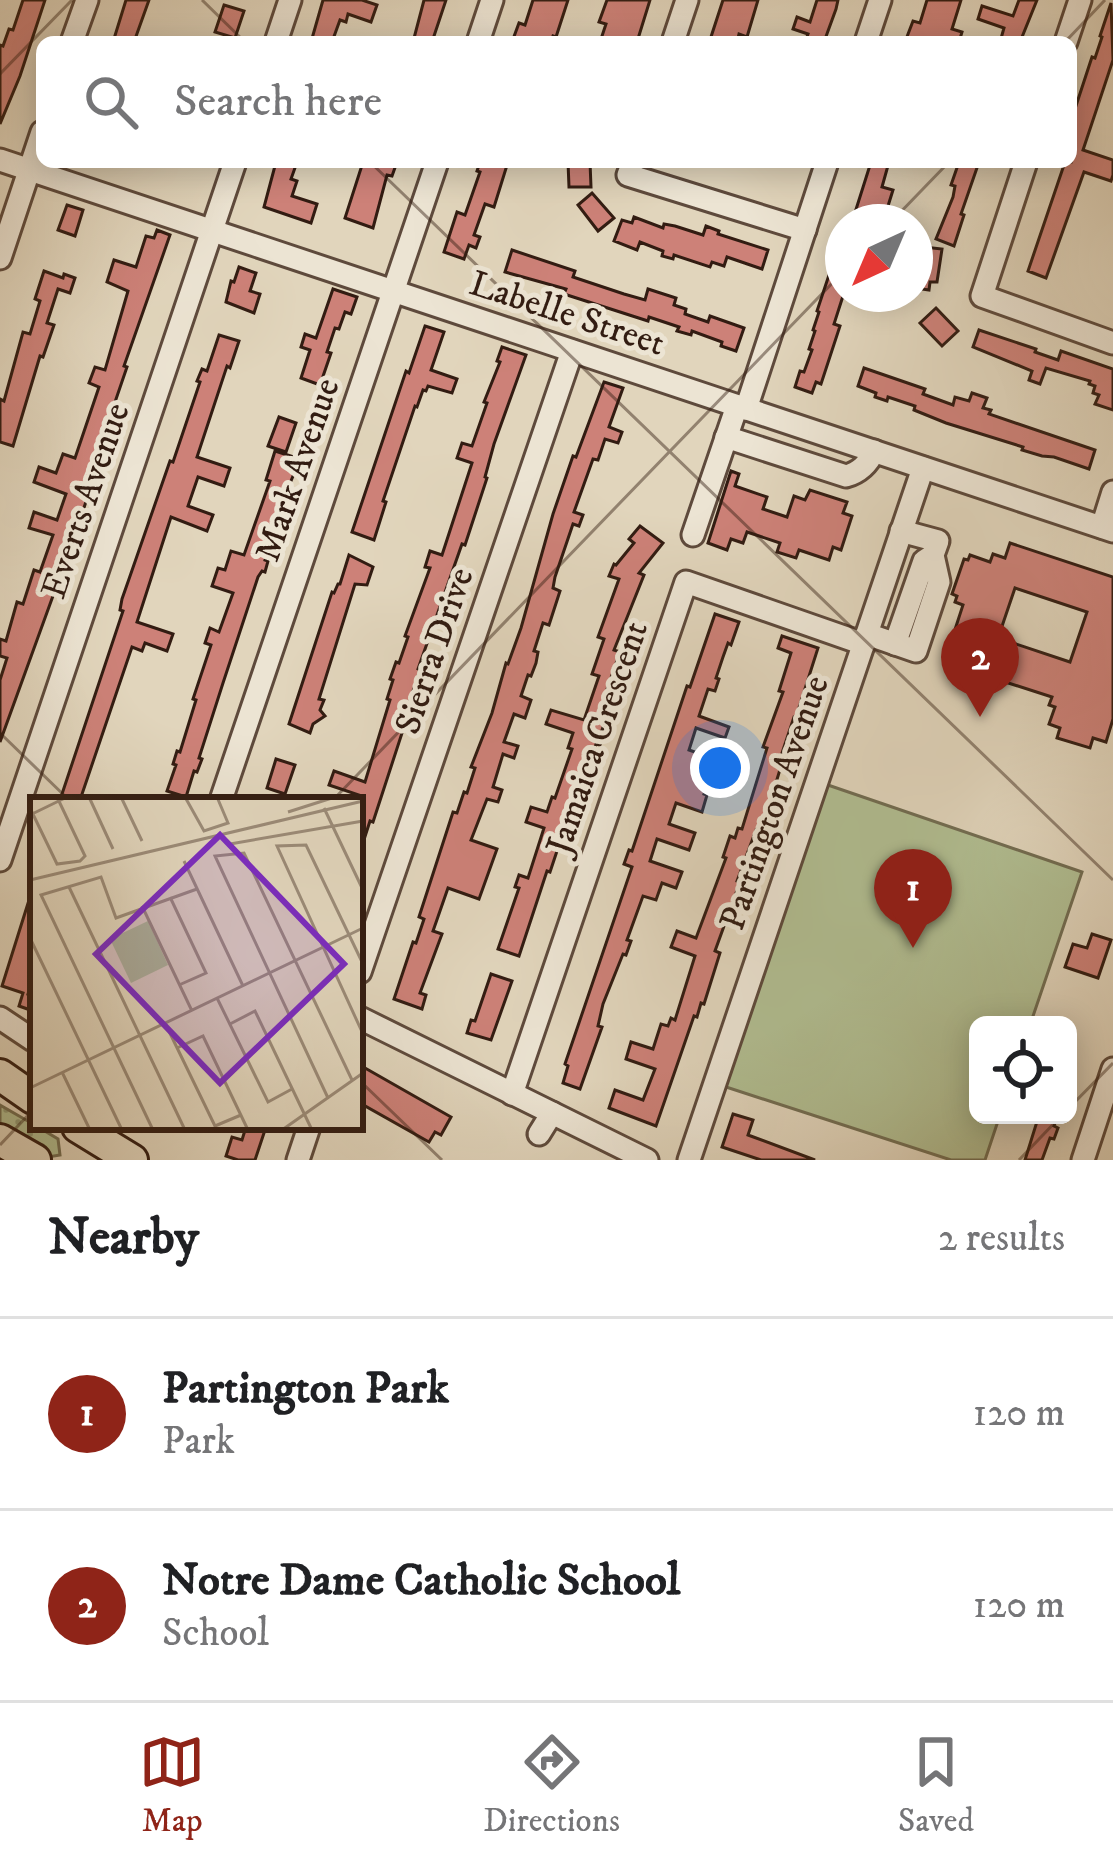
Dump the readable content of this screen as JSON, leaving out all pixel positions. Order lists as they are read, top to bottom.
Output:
{
  "streets": {
    "street": [
      "Labelle Street",
      "Mark Avenue",
      "Everts Avenue",
      "Sierra Drive",
      "Jamaica Crescent",
      "Partington Avenue"
    ]
  },
  "crossings": [
    ["Labelle Street", "Mark Avenue"],
    ["Labelle Street", "Everts Avenue"],
    ["Labelle Street", "Sierra Drive"],
    ["Labelle Street", "Partington Avenue"],
    ["Jamaica Crescent", "Partington Avenue"]
  ],
  "north": "bottom left",
  "page": {
    "search": "Search here",
    "pins": ["2", "1"],
    "heading": ["Nearby", "2 results"],
    "list": [
      {
        "mark": "1",
        "name": "Partington Park",
        "note": "Park",
        "value": "120 m"
      },
      {
        "mark": "2",
        "name": "Notre Dame Catholic School",
        "note": "School",
        "value": "120 m"
      }
    ],
    "nav": ["Map", "Directions", "Saved"]
  }
}
